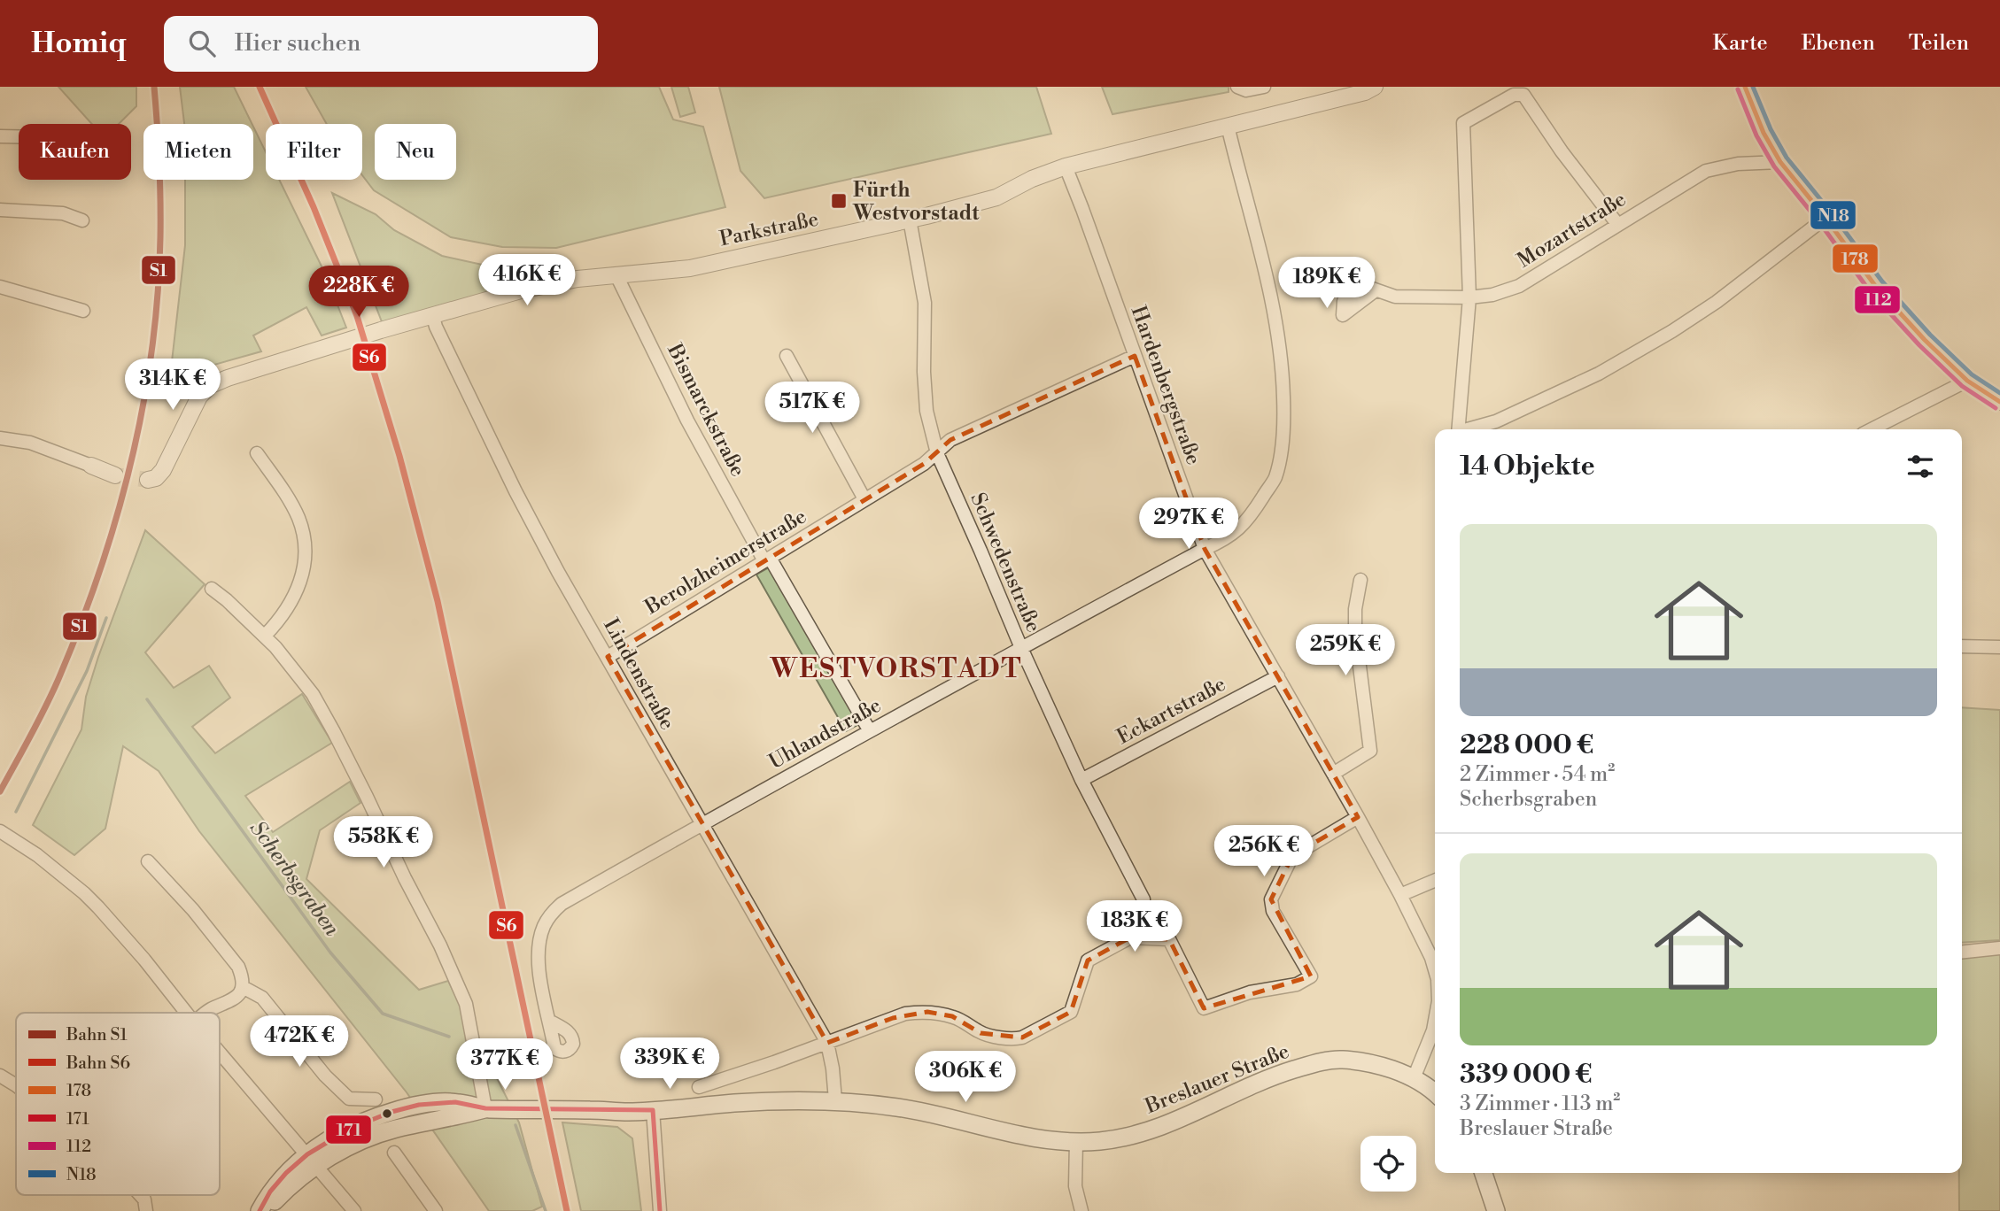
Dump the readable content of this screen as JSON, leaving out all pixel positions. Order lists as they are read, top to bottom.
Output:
{
  "streets": {
    "main road": ["Breslauer Straße"],
    "street": [
      "Parkstraße",
      "Mozartstraße",
      "Hardenbergstraße",
      "Bismarckstraße",
      "Berolzheimerstraße",
      "Schwedenstraße",
      "Lindenstraße",
      "Eckartstraße",
      "Uhlandstraße"
    ]
  },
  "crossings": [
    ["Parkstraße", "Hardenbergstraße"],
    ["Parkstraße", "Bismarckstraße"],
    ["Parkstraße", "Schwedenstraße"],
    ["Parkstraße", "Lindenstraße"],
    ["Parkstraße", "Uhlandstraße"],
    ["Hardenbergstraße", "Berolzheimerstraße"],
    ["Hardenbergstraße", "Eckartstraße"],
    ["Hardenbergstraße", "Uhlandstraße"],
    ["Hardenbergstraße", "Breslauer Straße"],
    ["Bismarckstraße", "Berolzheimerstraße"],
    ["Bismarckstraße", "Uhlandstraße"],
    ["Berolzheimerstraße", "Schwedenstraße"],
    ["Berolzheimerstraße", "Lindenstraße"],
    ["Schwedenstraße", "Eckartstraße"],
    ["Schwedenstraße", "Uhlandstraße"],
    ["Lindenstraße", "Uhlandstraße"],
    ["Lindenstraße", "Breslauer Straße"]
  ],
  "districts": ["WESTVORSTADT"],
  "water": ["Scherbsgraben"],
  "places": {
    "transit": ["Fürth Westvorstadt"]
  },
  "lines": [
    "rail line S1",
    "rail line S6",
    "transit line 178",
    "transit line N18",
    "transit line 112",
    "transit line 171"
  ],
  "legend": [
    "Bahn S1",
    "Bahn S6",
    "178",
    "171",
    "112",
    "N18"
  ],
  "page": {
    "header": "Homiq",
    "search": "Hier suchen",
    "nav": ["Karte", "Ebenen", "Teilen"],
    "chip": [
      "Kaufen",
      "Mieten",
      "Filter",
      "Neu"
    ],
    "price": [
      "416K €",
      "189K €",
      "228K €",
      "314K €",
      "517K €",
      "297K €",
      "259K €",
      "558K €",
      "256K €",
      "183K €",
      "472K €",
      "339K €",
      "377K €",
      "306K €"
    ],
    "heading": "14 Objekte",
    "list": [
      {
        "name": "228 000 €",
        "note": "2 Zimmer · 54 m² · Scherbsgraben"
      },
      {
        "name": "339 000 €",
        "note": "3 Zimmer · 113 m² · Breslauer Straße"
      }
    ]
  }
}
